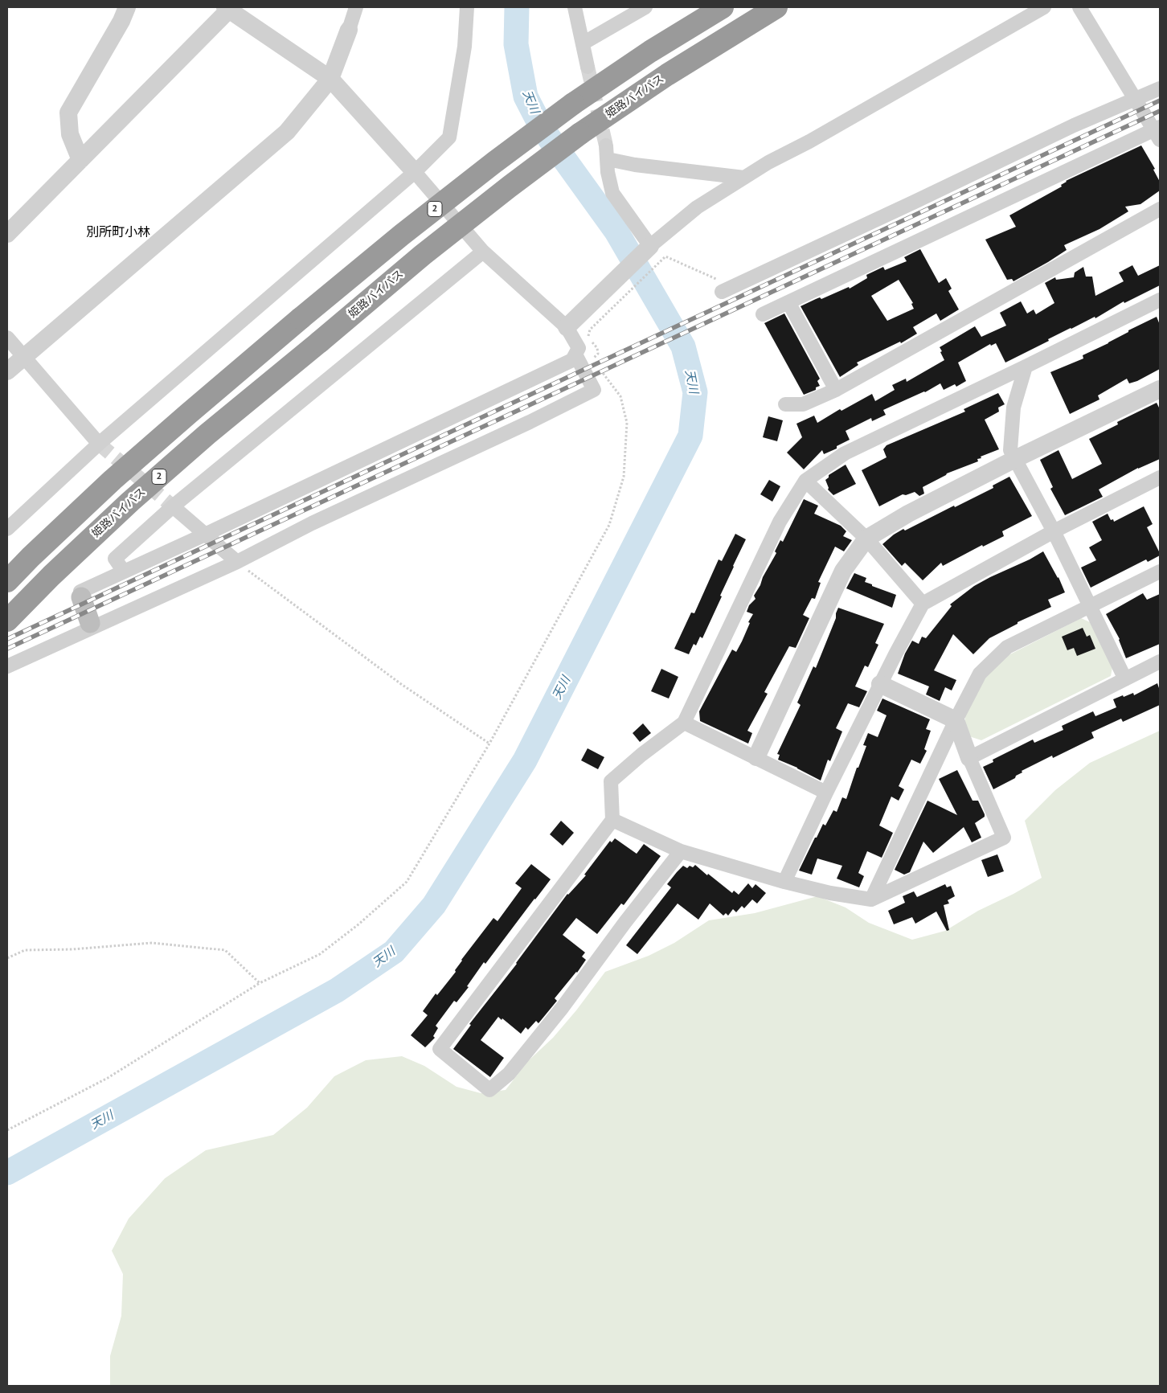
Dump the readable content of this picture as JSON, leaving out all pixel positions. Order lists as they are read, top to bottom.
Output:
{
  "streets": {
    "highway": ["姫路バイパス", "2"]
  },
  "districts": ["別所町小林"],
  "water": ["天川"]
}
